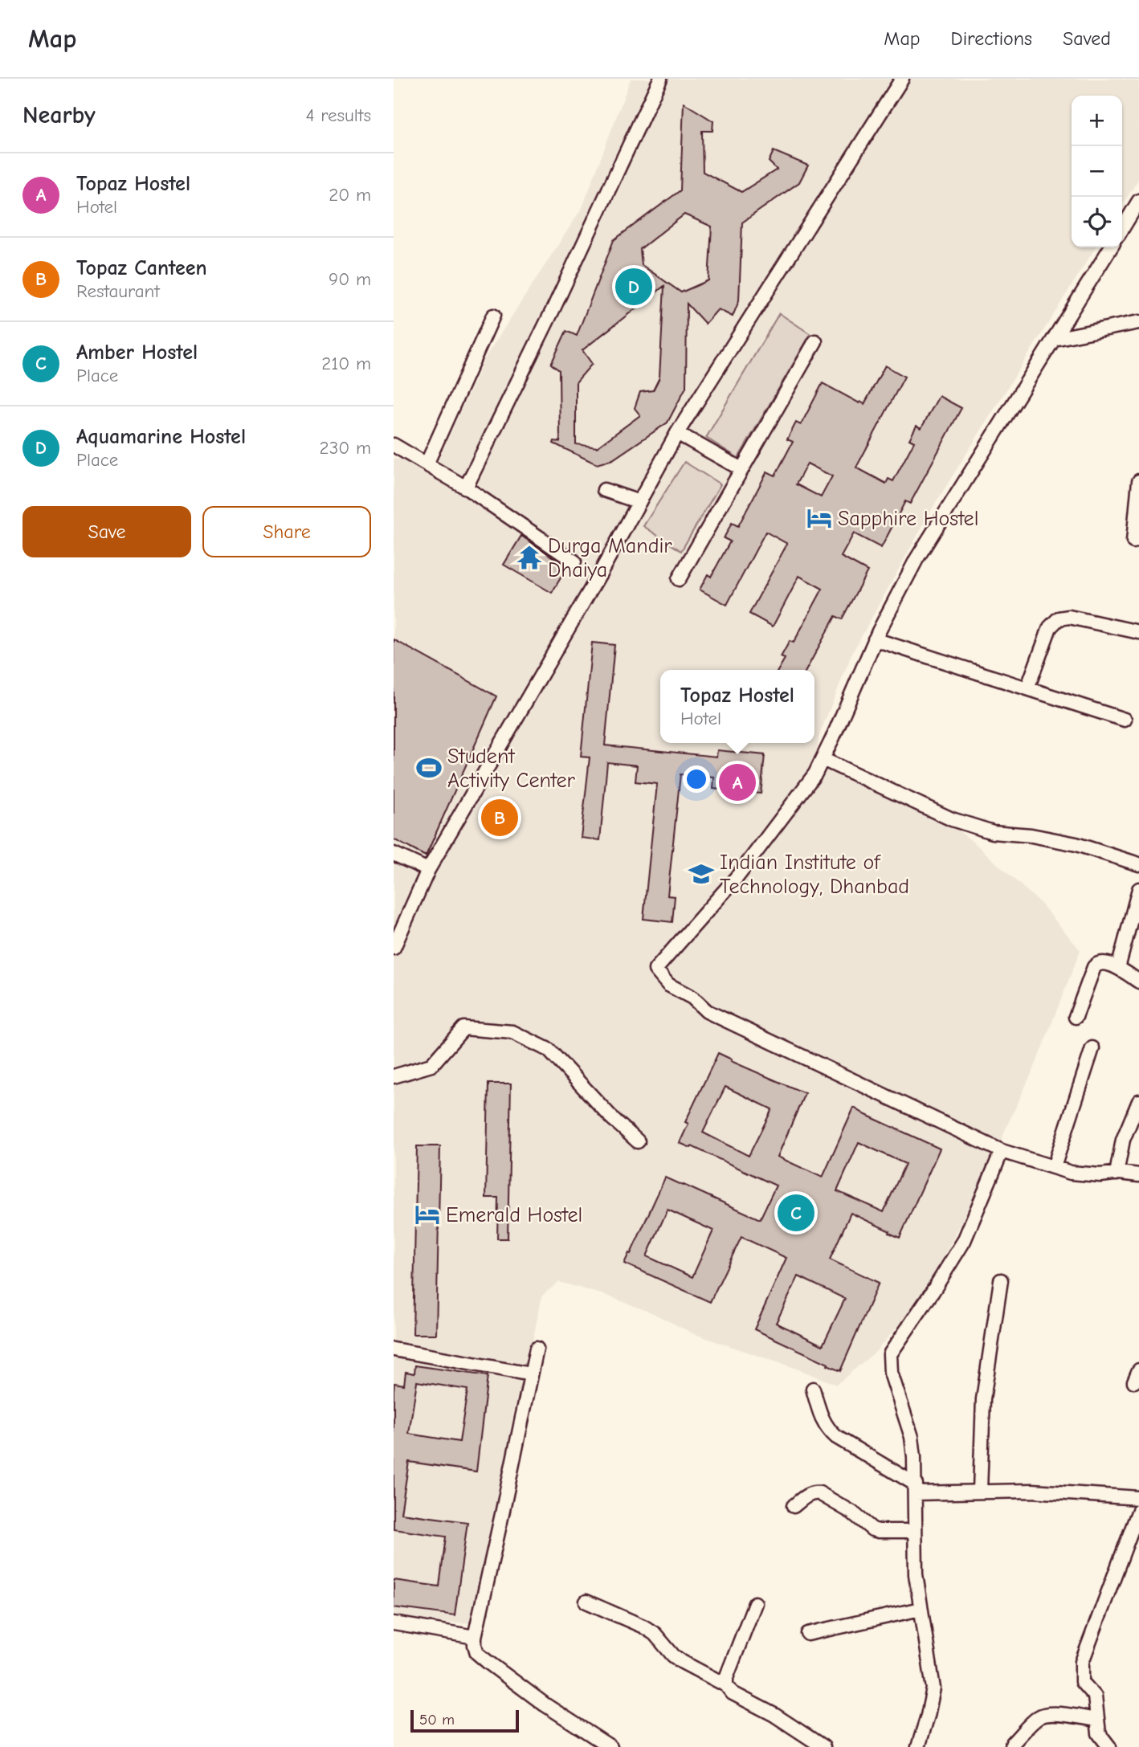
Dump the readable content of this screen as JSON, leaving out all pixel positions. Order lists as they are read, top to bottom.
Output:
{
  "places": {
    "hotel": ["Sapphire Hostel", "Emerald Hostel"],
    "temple": ["Durga Mandir Dhaiya"],
    "sports": ["Student Activity Center"],
    "school or university": ["Indian Institute of Technology, Dhanbad"]
  },
  "scale_bar": "50 m",
  "page": {
    "header": "Map",
    "nav": ["Map", "Directions", "Saved"],
    "heading": ["Nearby", "4 results"],
    "map_buttons": ["+", "−"],
    "list": [
      {
        "mark": "A",
        "name": "Topaz Hostel",
        "note": "Hotel",
        "value": "20 m"
      },
      {
        "mark": "B",
        "name": "Topaz Canteen",
        "note": "Restaurant",
        "value": "90 m"
      },
      {
        "mark": "C",
        "name": "Amber Hostel",
        "note": "Place",
        "value": "210 m"
      },
      {
        "mark": "D",
        "name": "Aquamarine Hostel",
        "note": "Place",
        "value": "230 m"
      }
    ],
    "pins": [
      "D",
      "A",
      "B",
      "C"
    ],
    "buttons": ["Save", "Share"],
    "popup": ["Topaz Hostel", "Hotel"],
    "scale": "50 m"
  }
}
